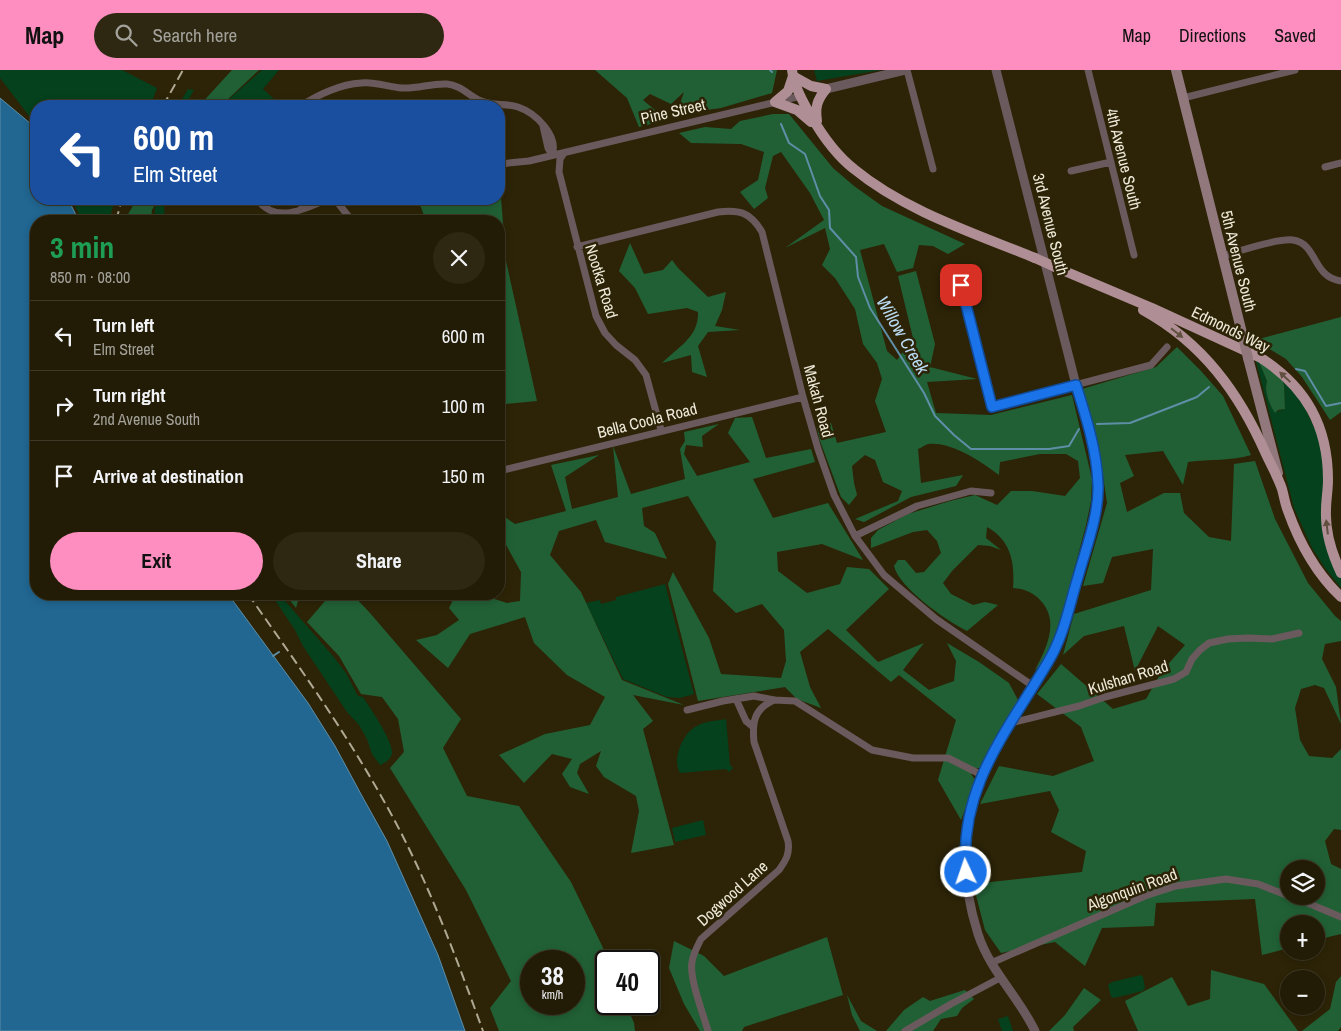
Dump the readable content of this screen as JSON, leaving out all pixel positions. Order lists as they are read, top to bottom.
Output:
{
  "streets": {
    "main road": ["5th Avenue South", "Edmonds Way"],
    "street": [
      "Pine Street",
      "4th Avenue South",
      "3rd Avenue South",
      "Nootka Road",
      "Makah Road",
      "Bella Coola Road",
      "Kulshan Road",
      "Algonquin Road",
      "Dogwood Lane"
    ]
  },
  "crossings": [
    ["Pine Street", "Nootka Road"],
    ["Pine Street", "Edmonds Way"],
    ["3rd Avenue South", "Makah Road"],
    ["3rd Avenue South", "Kulshan Road"],
    ["3rd Avenue South", "Algonquin Road"],
    ["5th Avenue South", "Edmonds Way"],
    ["Nootka Road", "Makah Road"],
    ["Nootka Road", "Bella Coola Road"],
    ["Makah Road", "Bella Coola Road"]
  ],
  "water": ["Willow Creek"],
  "page": {
    "header": "Map",
    "search": "Search here",
    "nav": ["Map", "Directions", "Saved"],
    "turn": ["600 m", "Elm Street"],
    "heading": ["3 min", "850 m · 08:00"],
    "list": [
      {
        "name": "Turn left",
        "note": "Elm Street",
        "value": "600 m"
      },
      {
        "name": "Turn right",
        "note": "2nd Avenue South",
        "value": "100 m"
      },
      {
        "name": "Arrive at destination",
        "value": "150 m"
      }
    ],
    "buttons": ["Exit", "Share"],
    "map_buttons": ["+", "−"],
    "speed": "38 km/h",
    "limit": "40"
  }
}
